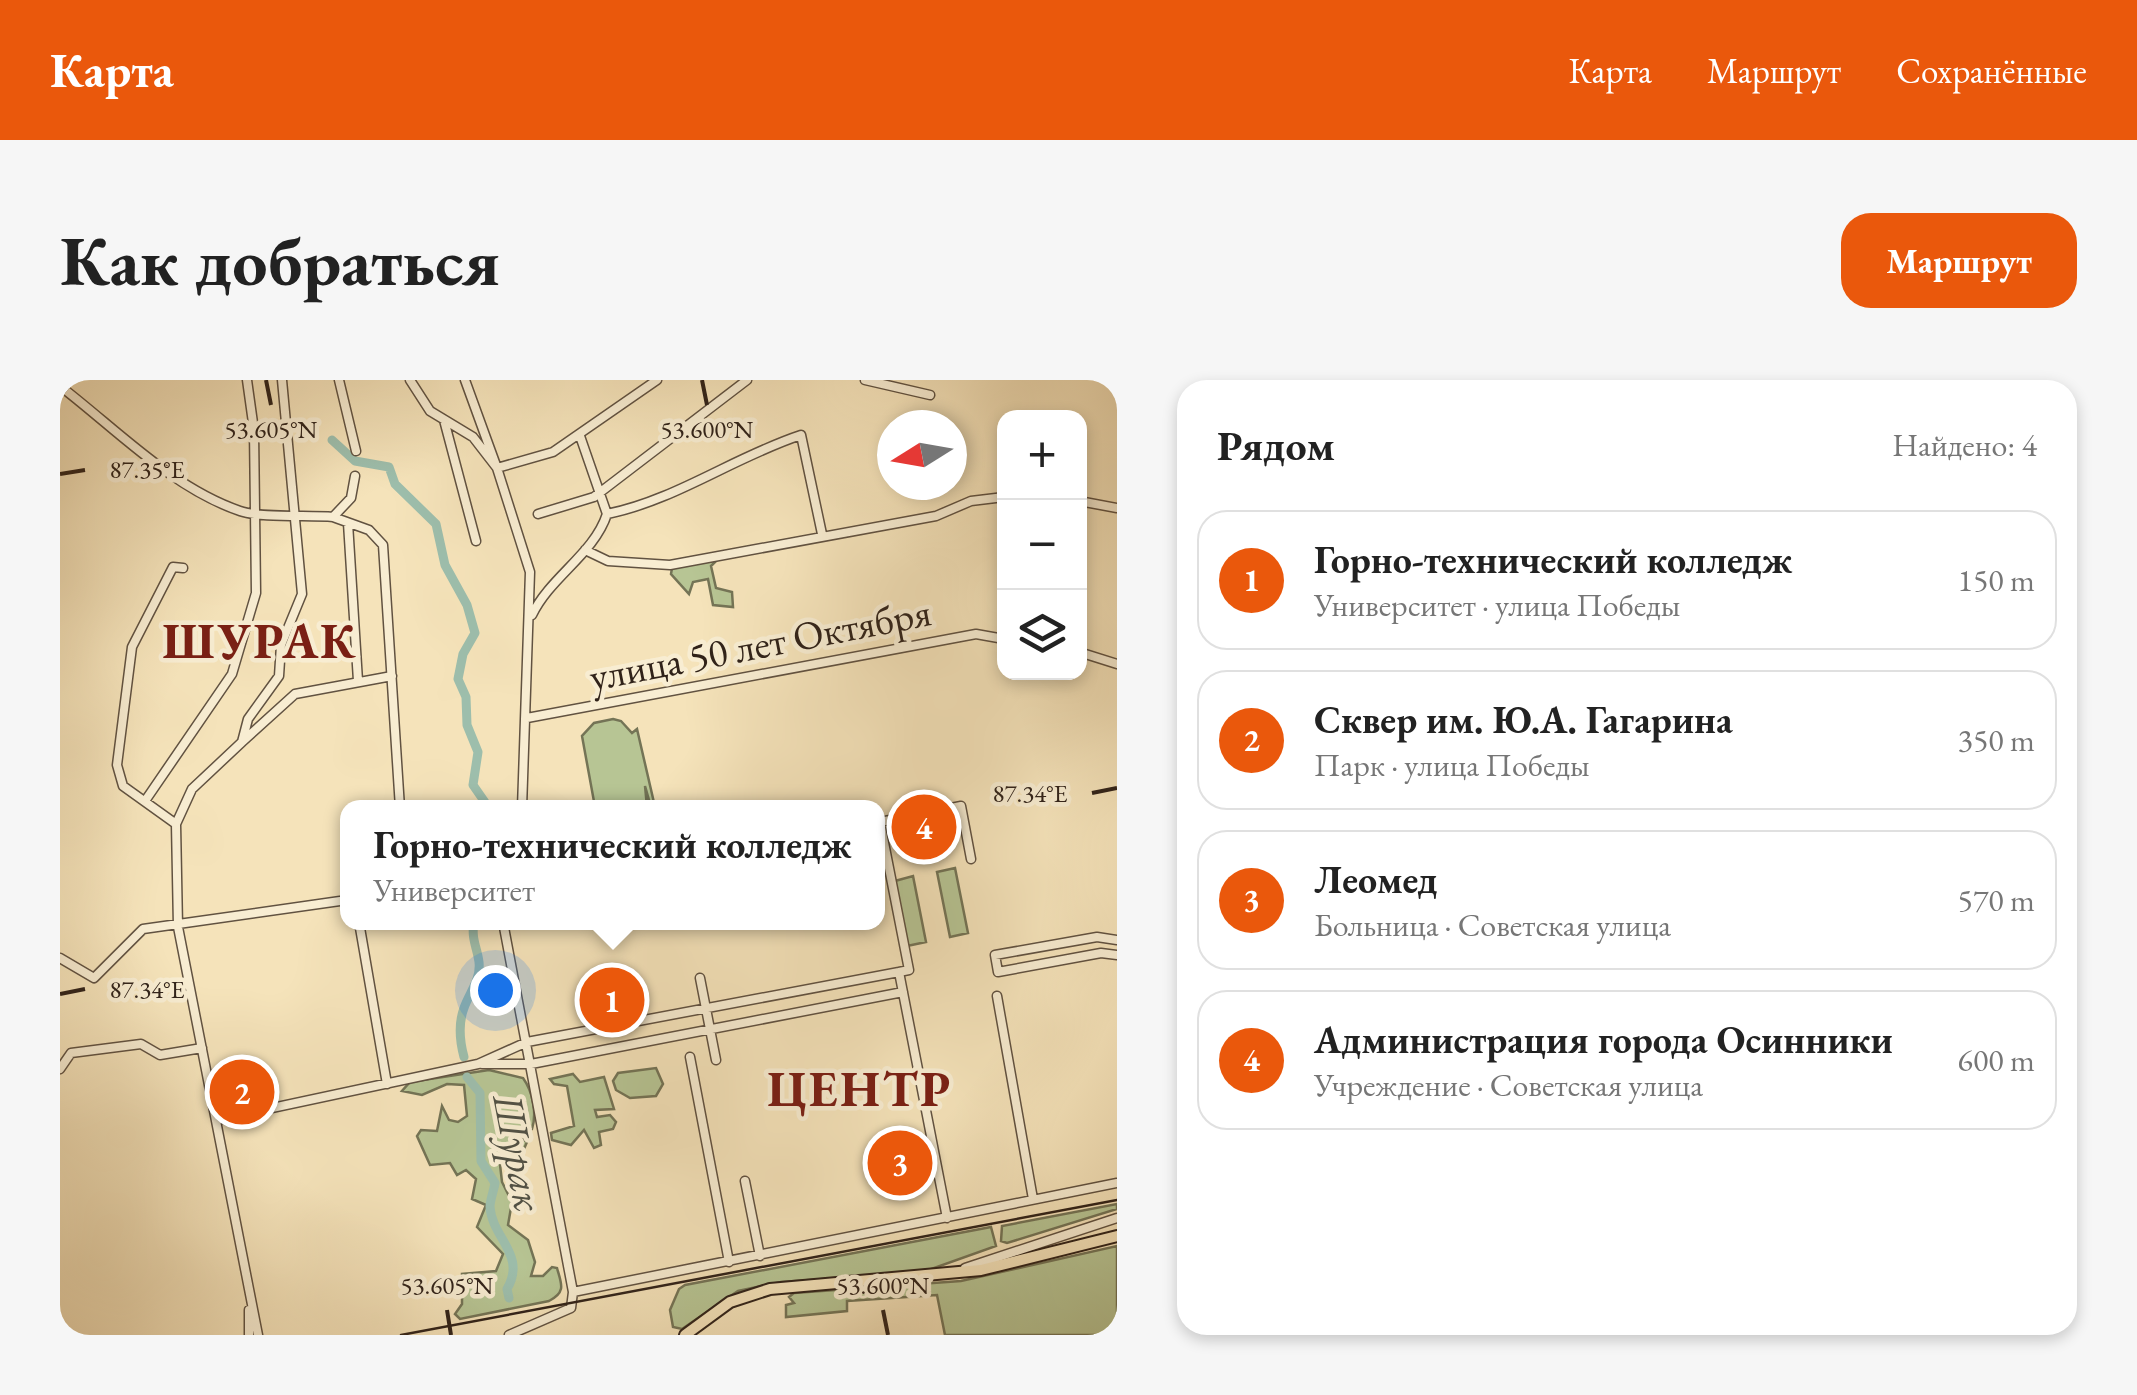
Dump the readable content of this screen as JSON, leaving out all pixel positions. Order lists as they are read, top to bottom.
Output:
{
  "streets": {
    "street": ["улица 50 лет Октября"]
  },
  "districts": ["ШУРАК", "ЦЕНТР"],
  "water": ["Шурак"],
  "north": "left",
  "page": {
    "header": "Карта",
    "nav": ["Карта", "Маршрут", "Сохранённые"],
    "buttons": "Маршрут",
    "title": "Как добраться",
    "heading": ["Рядом", "Найдено: 4"],
    "map_buttons": ["+", "−"],
    "list": [
      {
        "mark": "1",
        "name": "Горно-технический колледж",
        "note": "Университет · улица Победы",
        "value": "150 m"
      },
      {
        "mark": "2",
        "name": "Сквер им. Ю.А. Гагарина",
        "note": "Парк · улица Победы",
        "value": "350 m"
      },
      {
        "mark": "3",
        "name": "Леомед",
        "note": "Больница · Советская улица",
        "value": "570 m"
      },
      {
        "mark": "4",
        "name": "Администрация города Осинники",
        "note": "Учреждение · Советская улица",
        "value": "600 m"
      }
    ],
    "pins": [
      "4",
      "1",
      "2",
      "3"
    ],
    "popup": ["Горно-технический колледж", "Университет"]
  },
  "coordinates": [
    "53.605°N",
    "53.600°N",
    "87.35°E",
    "87.34°E"
  ]
}
